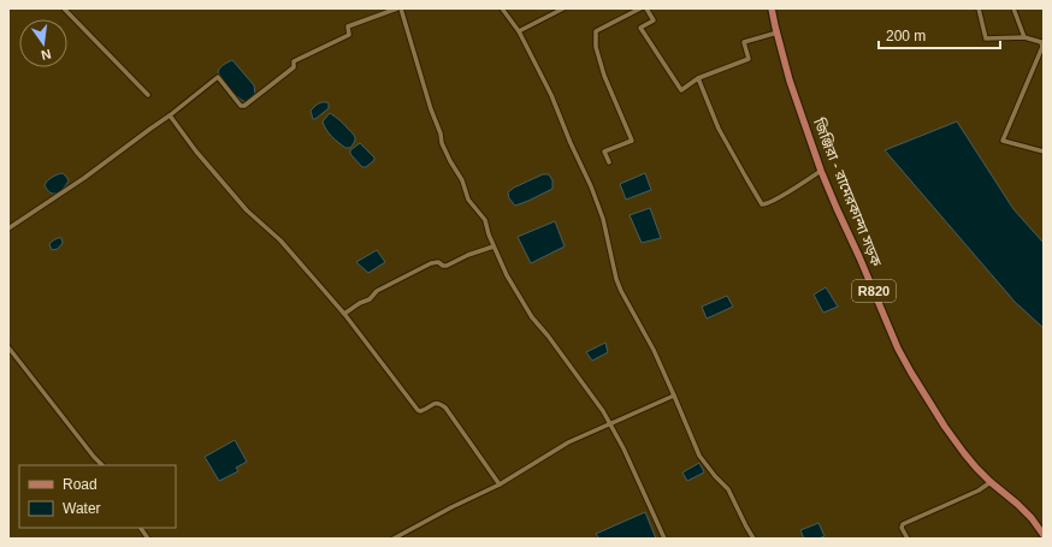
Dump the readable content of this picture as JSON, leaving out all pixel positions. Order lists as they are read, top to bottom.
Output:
{
  "streets": {
    "main road": ["জিঞ্জিরা - রামেরকান্দা সড়ক", "R820"]
  },
  "legend": ["Road", "Water"],
  "scale_bar": "200 m",
  "north": "bottom"
}
